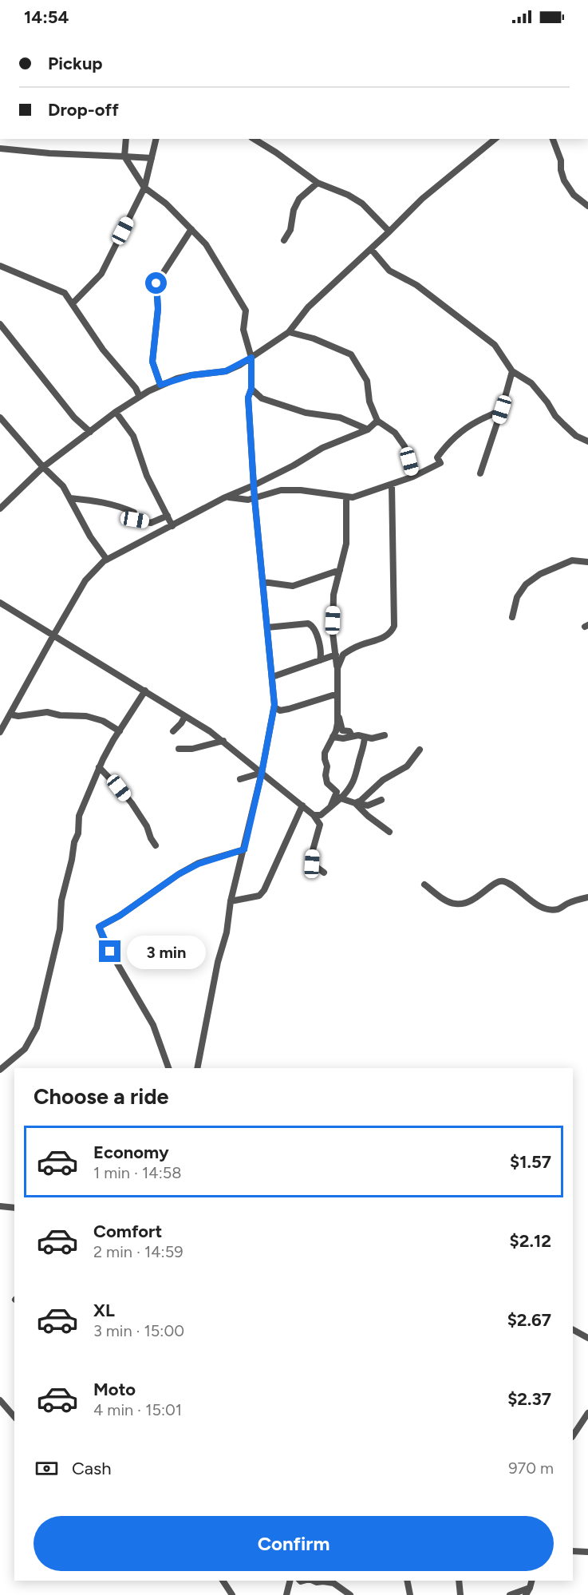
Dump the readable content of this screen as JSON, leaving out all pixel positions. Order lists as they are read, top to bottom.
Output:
{
  "page": {
    "status": "14:54",
    "banner": ["Pickup", "Drop-off"],
    "bubble": "3 min",
    "heading": "Choose a ride",
    "list": [
      {
        "name": "Economy",
        "note": "1 min · 14:58",
        "value": "$1.57"
      },
      {
        "name": "Comfort",
        "note": "2 min · 14:59",
        "value": "$2.12"
      },
      {
        "name": "XL",
        "note": "3 min · 15:00",
        "value": "$2.67"
      },
      {
        "name": "Moto",
        "note": "4 min · 15:01",
        "value": "$2.37"
      }
    ],
    "pay": ["Cash", "970 m"],
    "buttons": "Confirm"
  }
}
